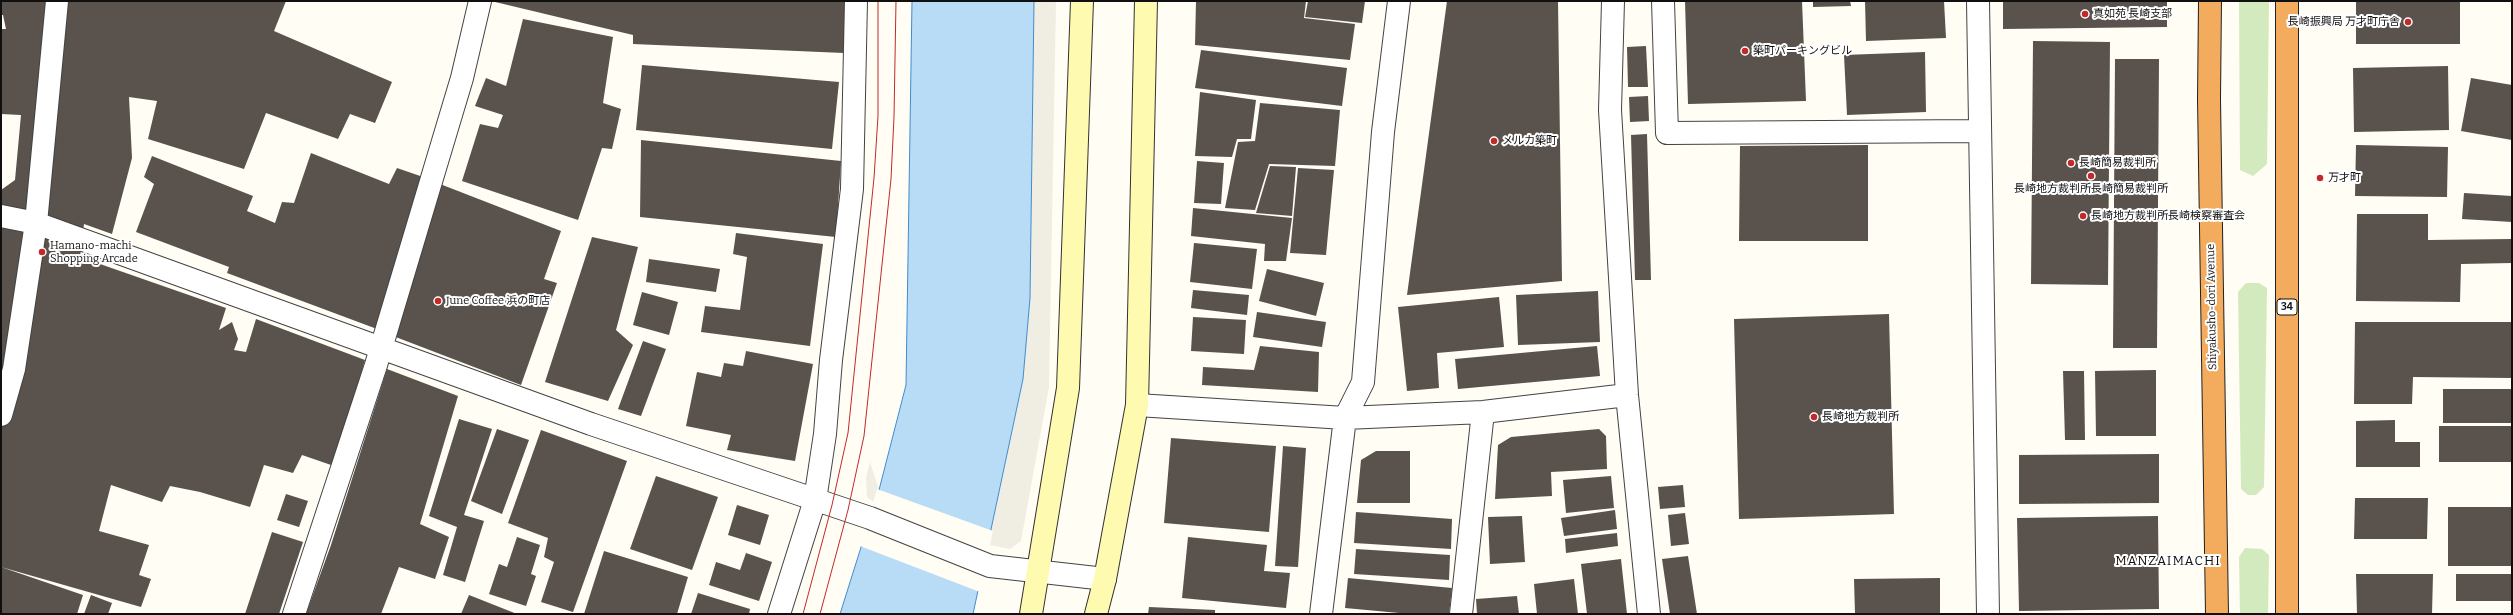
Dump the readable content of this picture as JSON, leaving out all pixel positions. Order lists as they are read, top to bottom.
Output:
{
  "streets": {
    "highway": ["Shiyakusho-dori Avenue", "34"]
  },
  "districts": ["MANZAIMACHI"],
  "places": [
    "真如苑 長崎支部",
    "長崎振興局 万才町庁舎",
    "築町パーキングビル",
    "メルカ築町",
    "長崎簡易裁判所",
    "長崎地方裁判所長崎簡易裁判所",
    "万才町",
    "長崎地方裁判所長崎検察審査会",
    "Hamano-machi Shopping Arcade",
    "June Coffee 浜の町店",
    "長崎地方裁判所"
  ]
}
